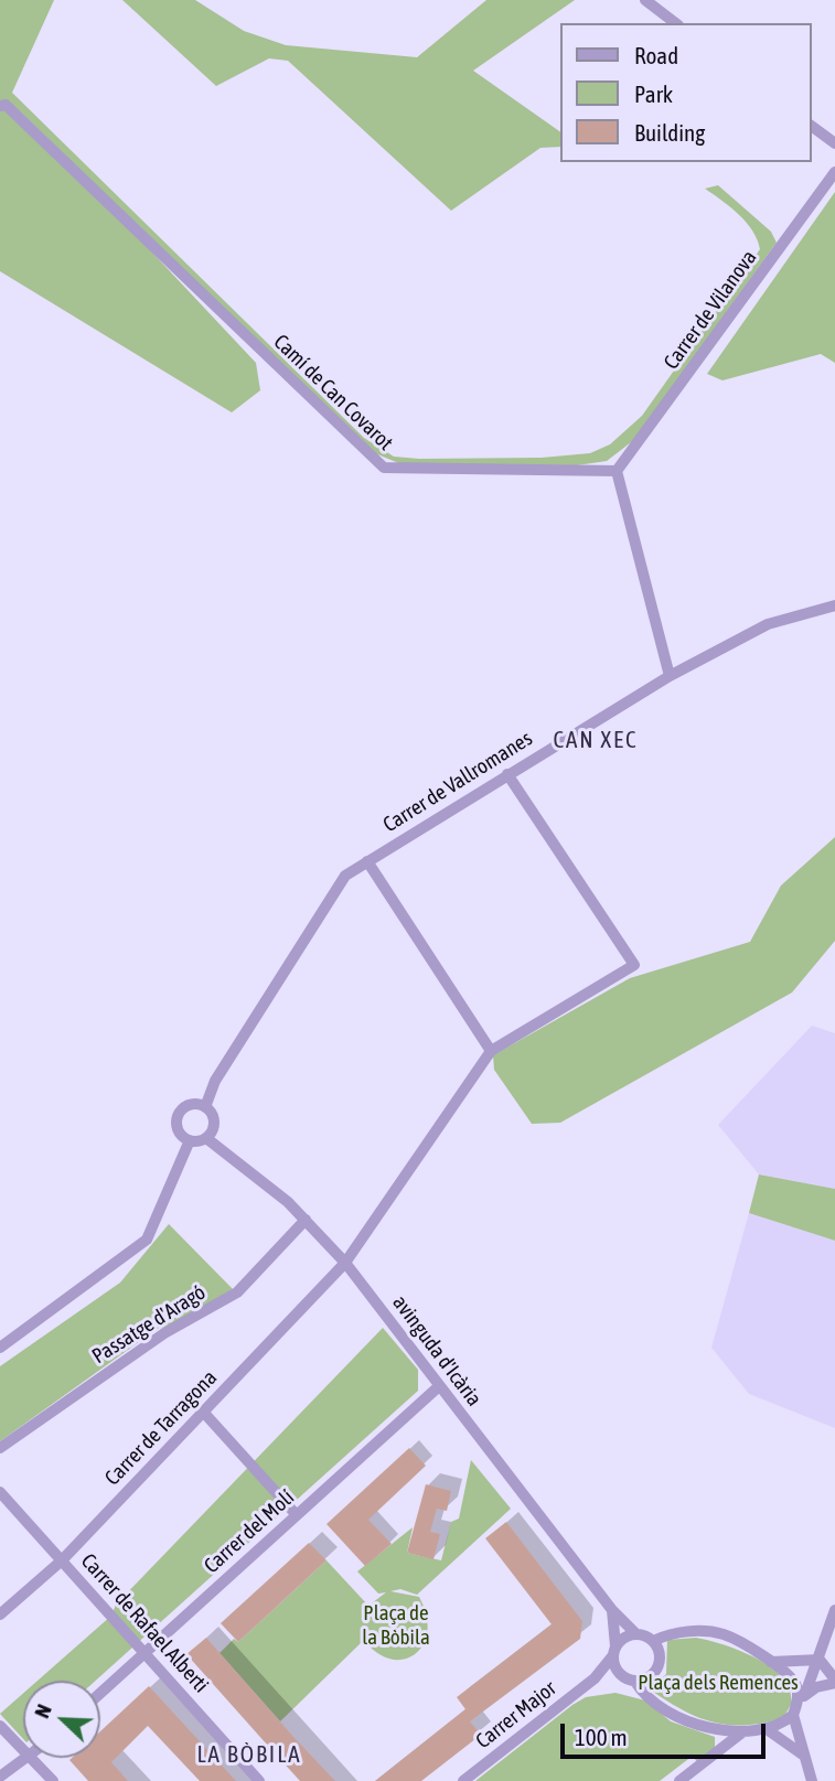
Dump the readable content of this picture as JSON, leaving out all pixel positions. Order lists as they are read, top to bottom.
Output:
{
  "streets": {
    "street": [
      "Carrer de Vilanova",
      "Camí de Can Covarot",
      "Carrer de Vallromanes",
      "Passatge d'Aragó",
      "avinguda d'Icària",
      "Carrer de Tarragona",
      "Carrer del Molí",
      "Carrer de Rafael Alberti",
      "Carrer Major"
    ]
  },
  "crossings": [
    ["Carrer de Vilanova", "Camí de Can Covarot"],
    ["Carrer de Vallromanes", "avinguda d'Icària"],
    ["Passatge d'Aragó", "avinguda d'Icària"],
    ["avinguda d'Icària", "Carrer de Tarragona"],
    ["avinguda d'Icària", "Carrer del Molí"],
    ["avinguda d'Icària", "Carrer Major"],
    ["Carrer de Tarragona", "Carrer de Rafael Alberti"],
    ["Carrer del Molí", "Carrer de Rafael Alberti"]
  ],
  "districts": ["CAN XEC", "LA BÒBILA"],
  "parks": ["Plaça de la Bòbila", "Plaça dels Remences"],
  "legend": ["Road", "Park", "Building"],
  "scale_bar": "100 m",
  "north": "top left"
}
